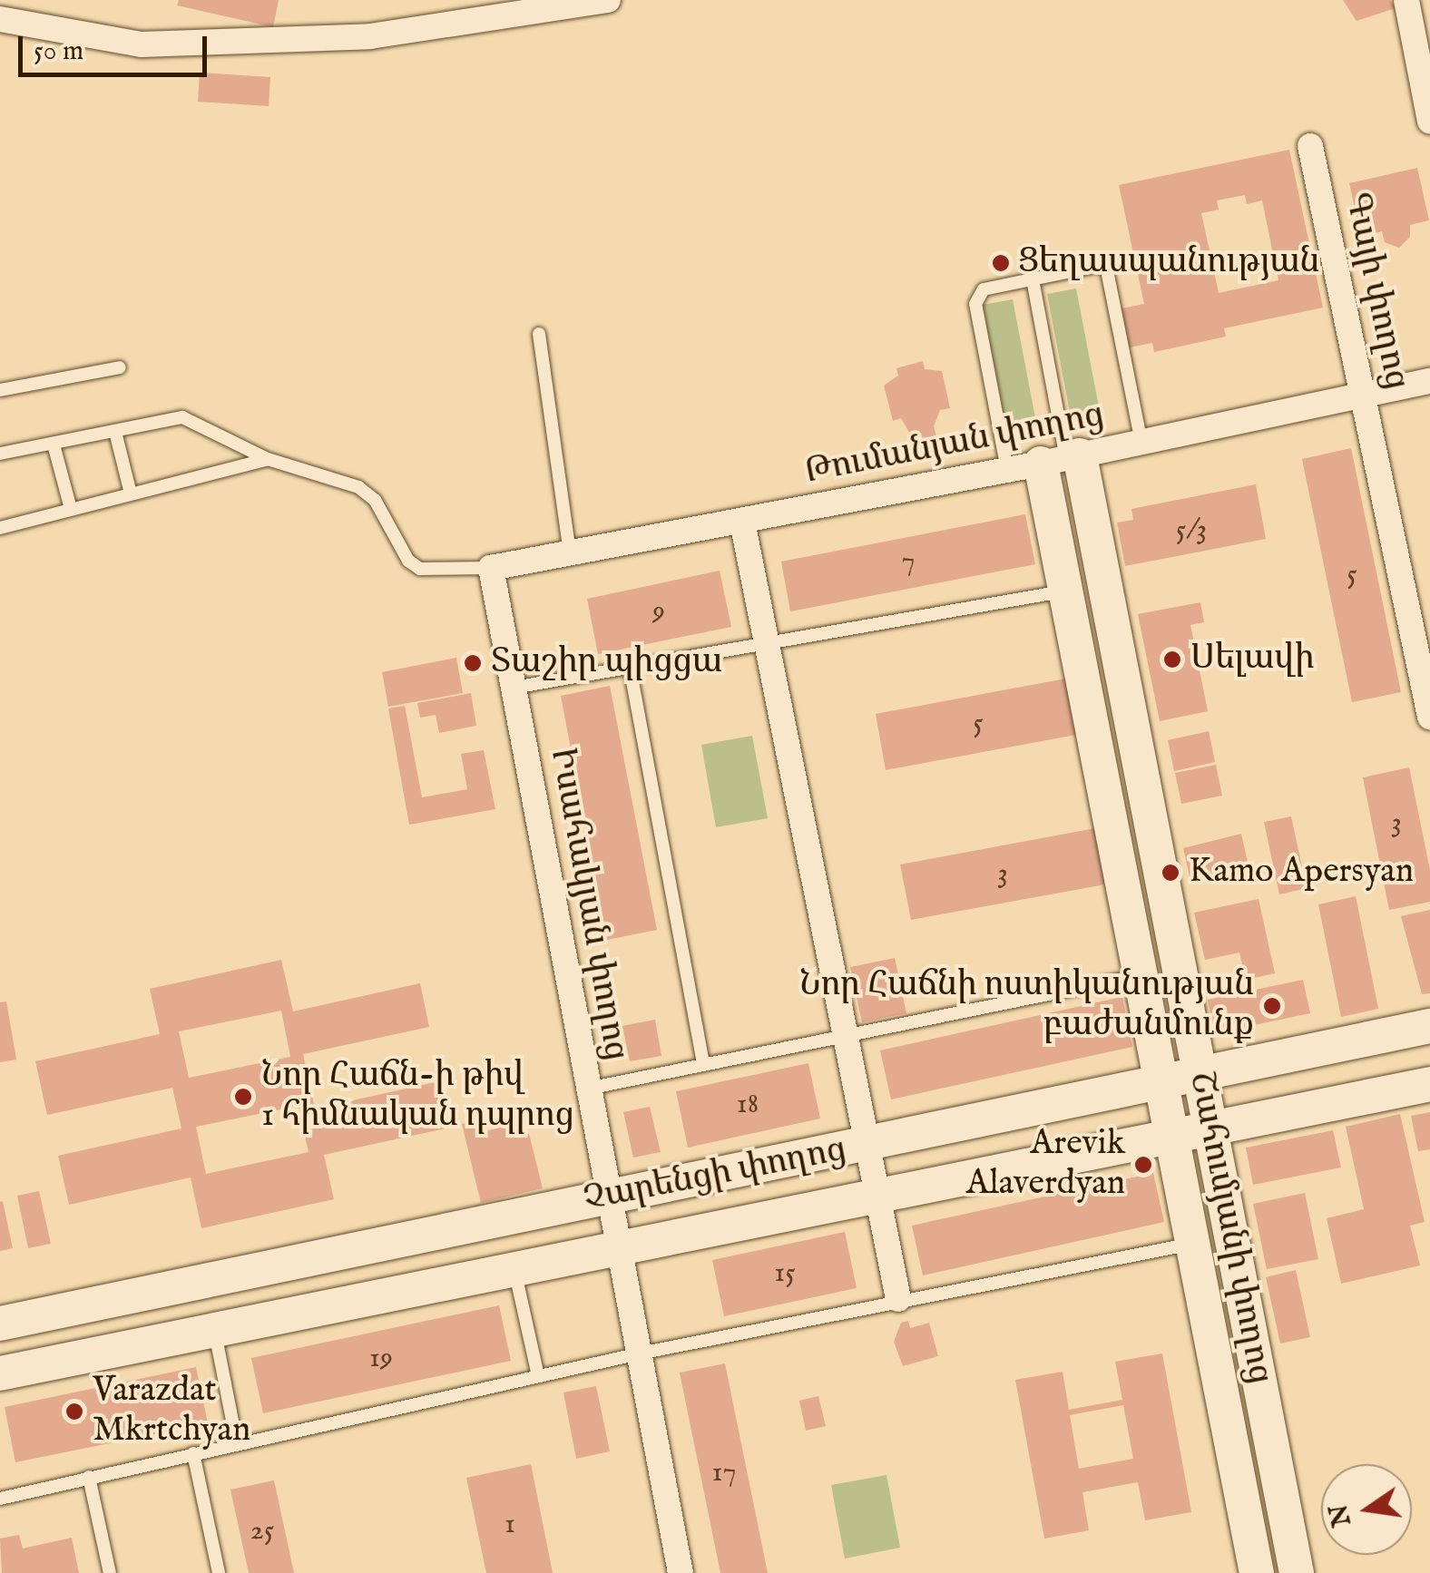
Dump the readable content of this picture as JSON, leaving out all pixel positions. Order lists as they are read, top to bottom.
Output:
{
  "streets": {
    "street": [
      "Գայի փողոց",
      "Թումանյան փողոց",
      "Իսահակյան փողոց",
      "Չարենցի փողոց",
      "Շահումյանի փողոց"
    ]
  },
  "crossings": [
    ["Գայի փողոց", "Թումանյան փողոց"],
    ["Թումանյան փողոց", "Իսահակյան փողոց"],
    ["Թումանյան փողոց", "Շահումյանի փողոց"],
    ["Իսահակյան փողոց", "Չարենցի փողոց"],
    ["Չարենցի փողոց", "Շահումյանի փողոց"]
  ],
  "places": [
    "Ցեղասպանության",
    "Սելավի",
    "Տաշիր պիցցա",
    "Kamo Apersyan",
    "Նոր Հաճնի ոստիկանության բաժանմունք",
    "Նոր Հաճն-ի թիվ 1 հիմնական դպրոց",
    "Arevik Alaverdyan",
    "Varazdat Mkrtchyan"
  ],
  "house_numbers": [
    "5/3",
    "7",
    "5",
    "9",
    "5",
    "3",
    "3",
    "18",
    "15",
    "19",
    "17",
    "1",
    "25"
  ],
  "scale_bar": "50 m",
  "north": "left"
}
